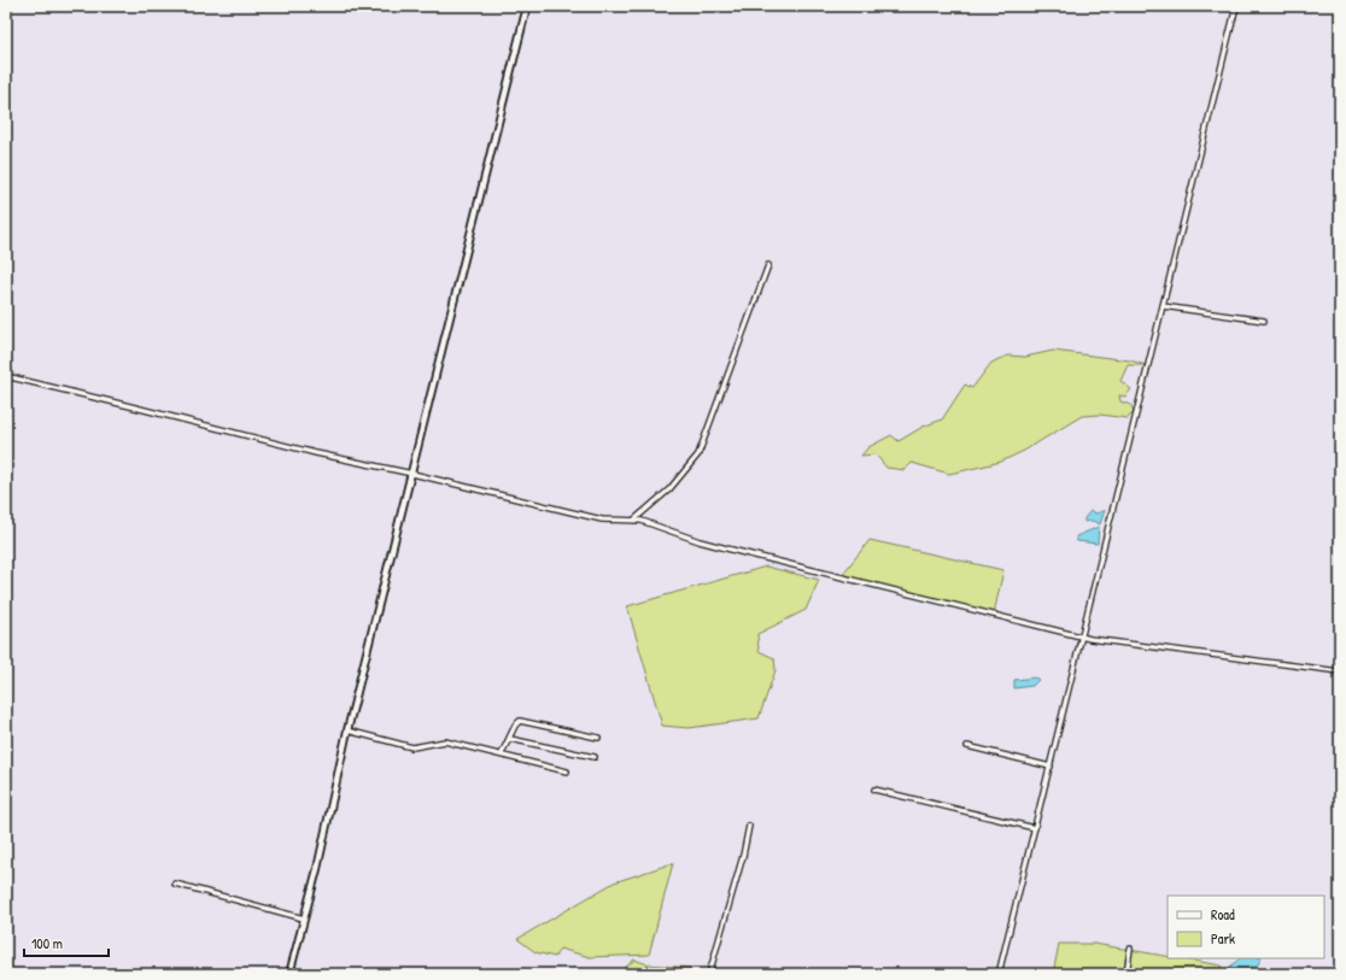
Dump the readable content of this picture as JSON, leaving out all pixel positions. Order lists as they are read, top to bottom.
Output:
{
  "legend": ["Road", "Park"],
  "scale_bar": "100 m"
}
